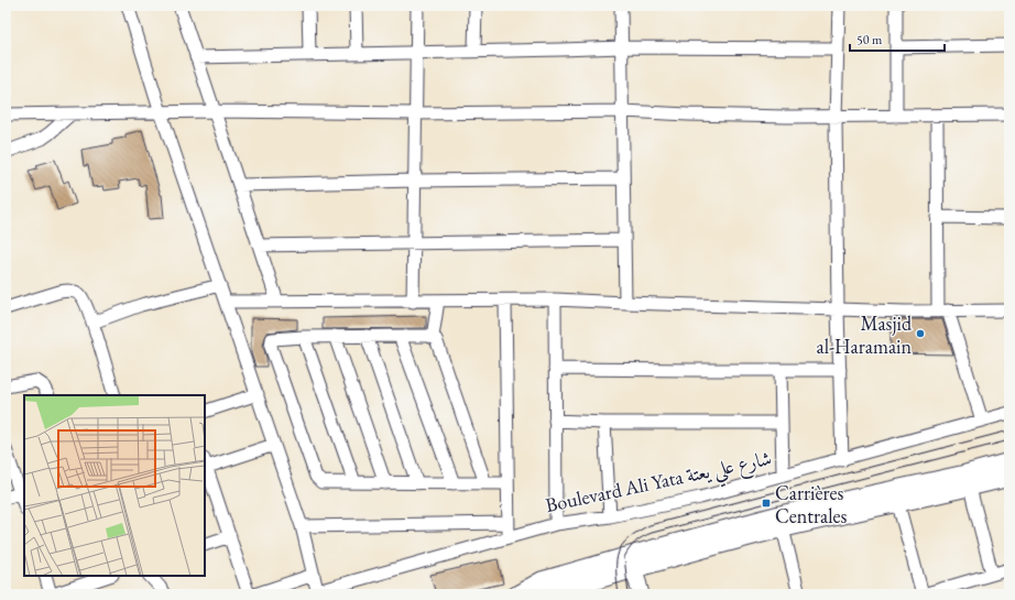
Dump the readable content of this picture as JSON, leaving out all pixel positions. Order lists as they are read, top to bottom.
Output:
{
  "streets": {
    "street": ["Boulevard Ali Yata شارع علي يعتة"]
  },
  "places": {
    "other": ["Masjid al-Haramain"],
    "transit": ["Carrières Centrales"]
  },
  "scale_bar": "50 m"
}
